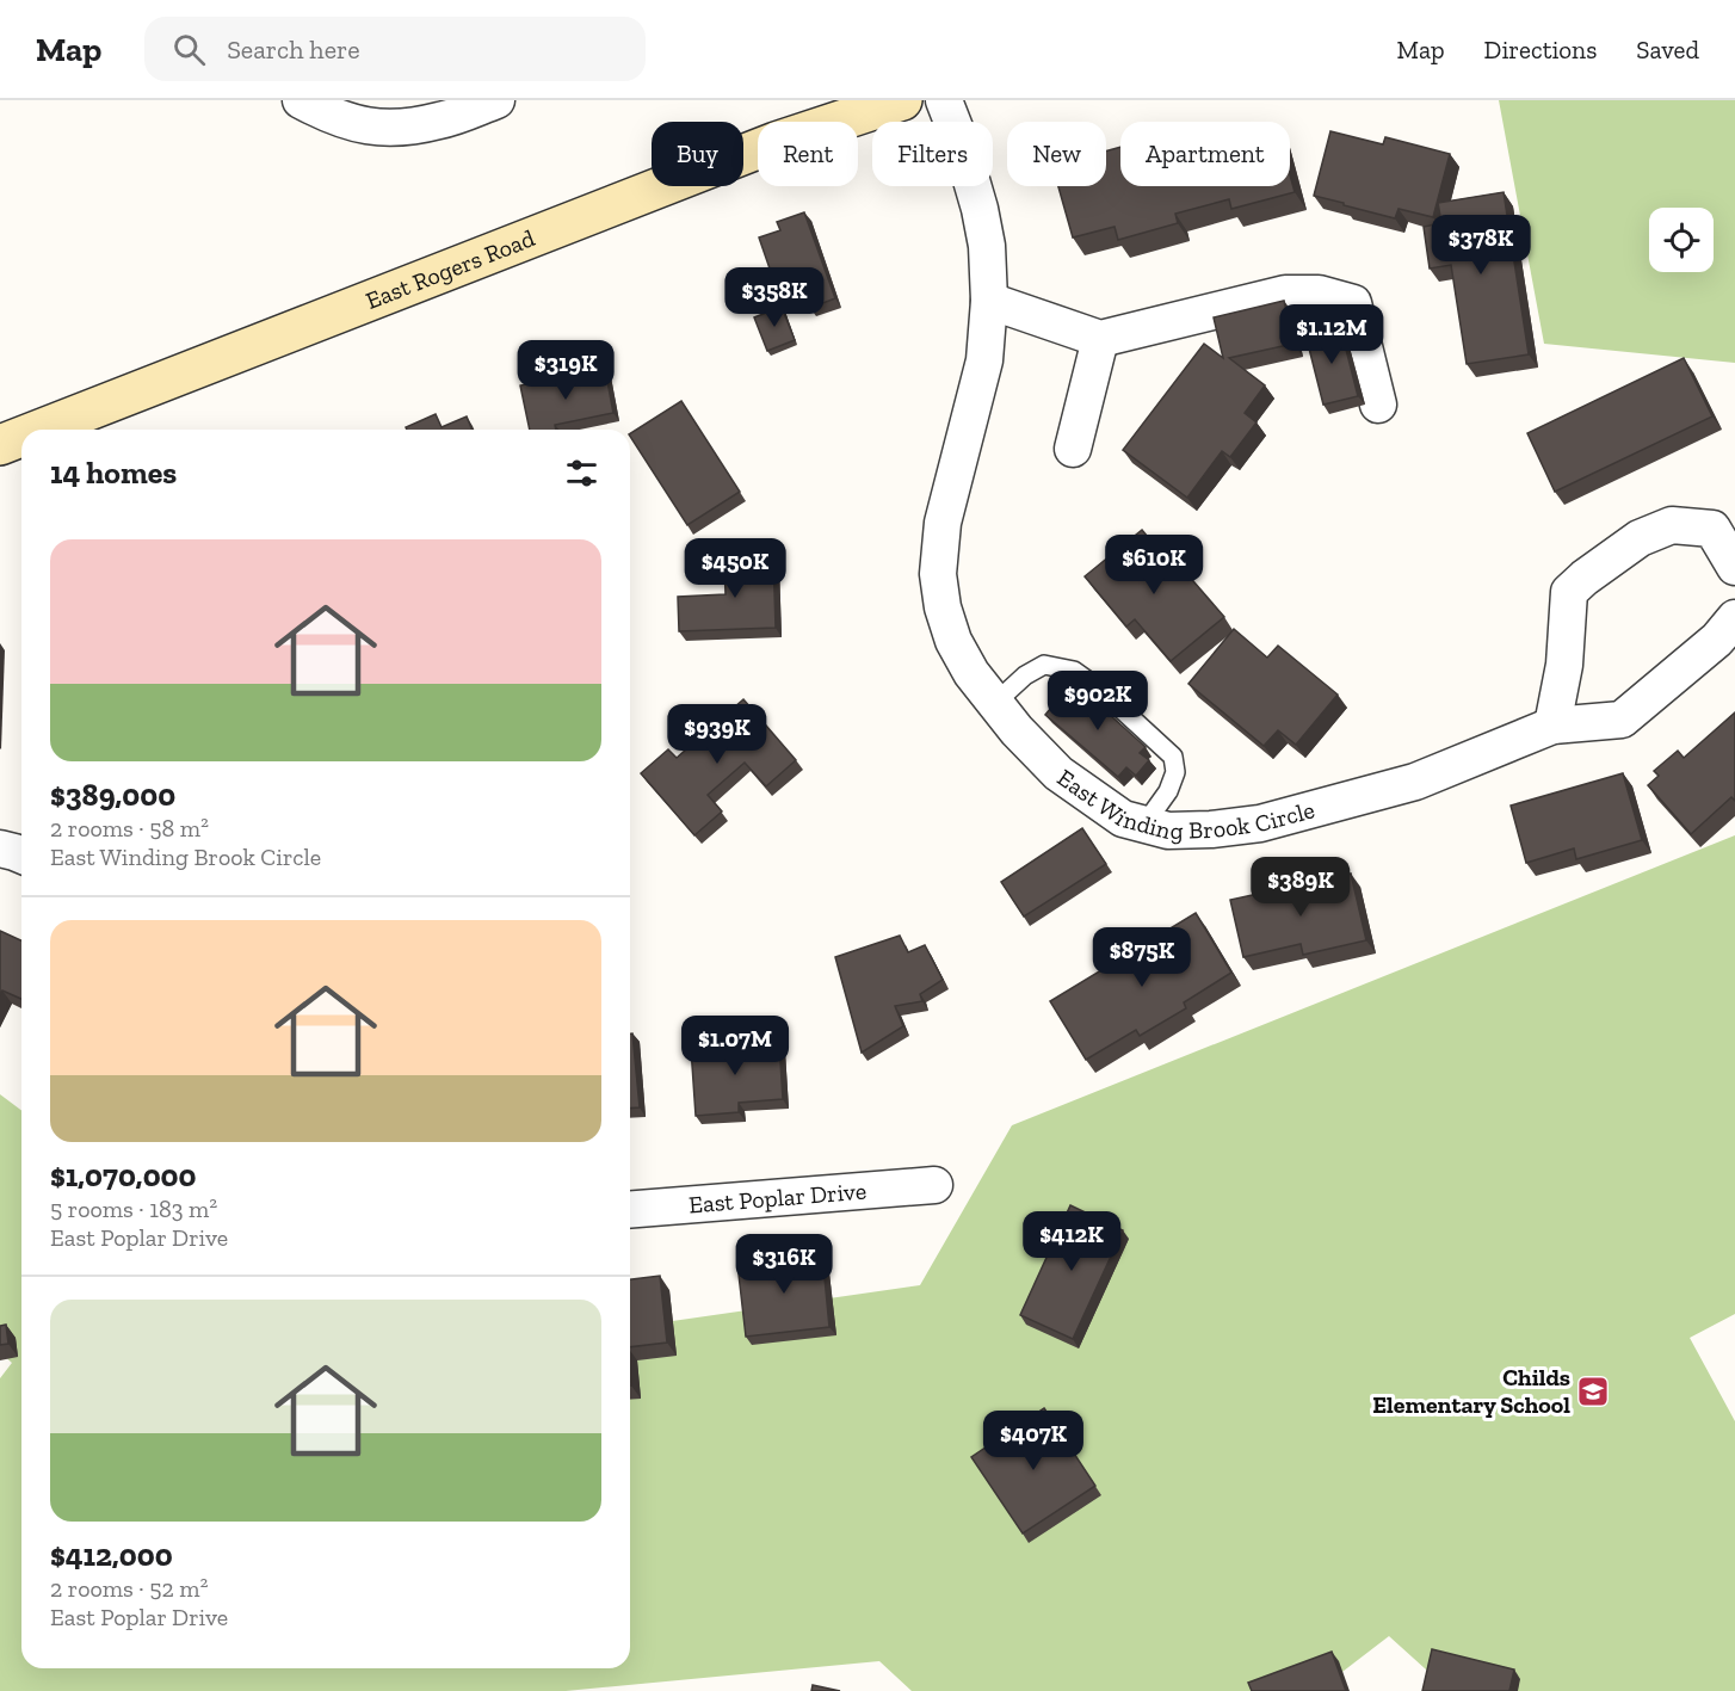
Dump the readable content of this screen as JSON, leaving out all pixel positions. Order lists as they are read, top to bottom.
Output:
{
  "streets": {
    "main road": ["East Rogers Road"],
    "street": ["East Winding Brook Circle", "East Poplar Drive"]
  },
  "places": {
    "school or university": ["Childs Elementary School"]
  },
  "page": {
    "header": "Map",
    "search": "Search here",
    "nav": ["Map", "Directions", "Saved"],
    "chip": [
      "Buy",
      "Rent",
      "Filters",
      "New",
      "Apartment"
    ],
    "price": [
      "$378K",
      "$358K",
      "$1.12M",
      "$319K",
      "$610K",
      "$450K",
      "$902K",
      "$939K",
      "$389K",
      "$875K",
      "$1.07M",
      "$412K",
      "$316K",
      "$407K"
    ],
    "heading": "14 homes",
    "list": [
      {
        "name": "$389,000",
        "note": "2 rooms · 58 m² · East Winding Brook Circle"
      },
      {
        "name": "$1,070,000",
        "note": "5 rooms · 183 m² · East Poplar Drive"
      },
      {
        "name": "$412,000",
        "note": "2 rooms · 52 m² · East Poplar Drive"
      }
    ]
  }
}
